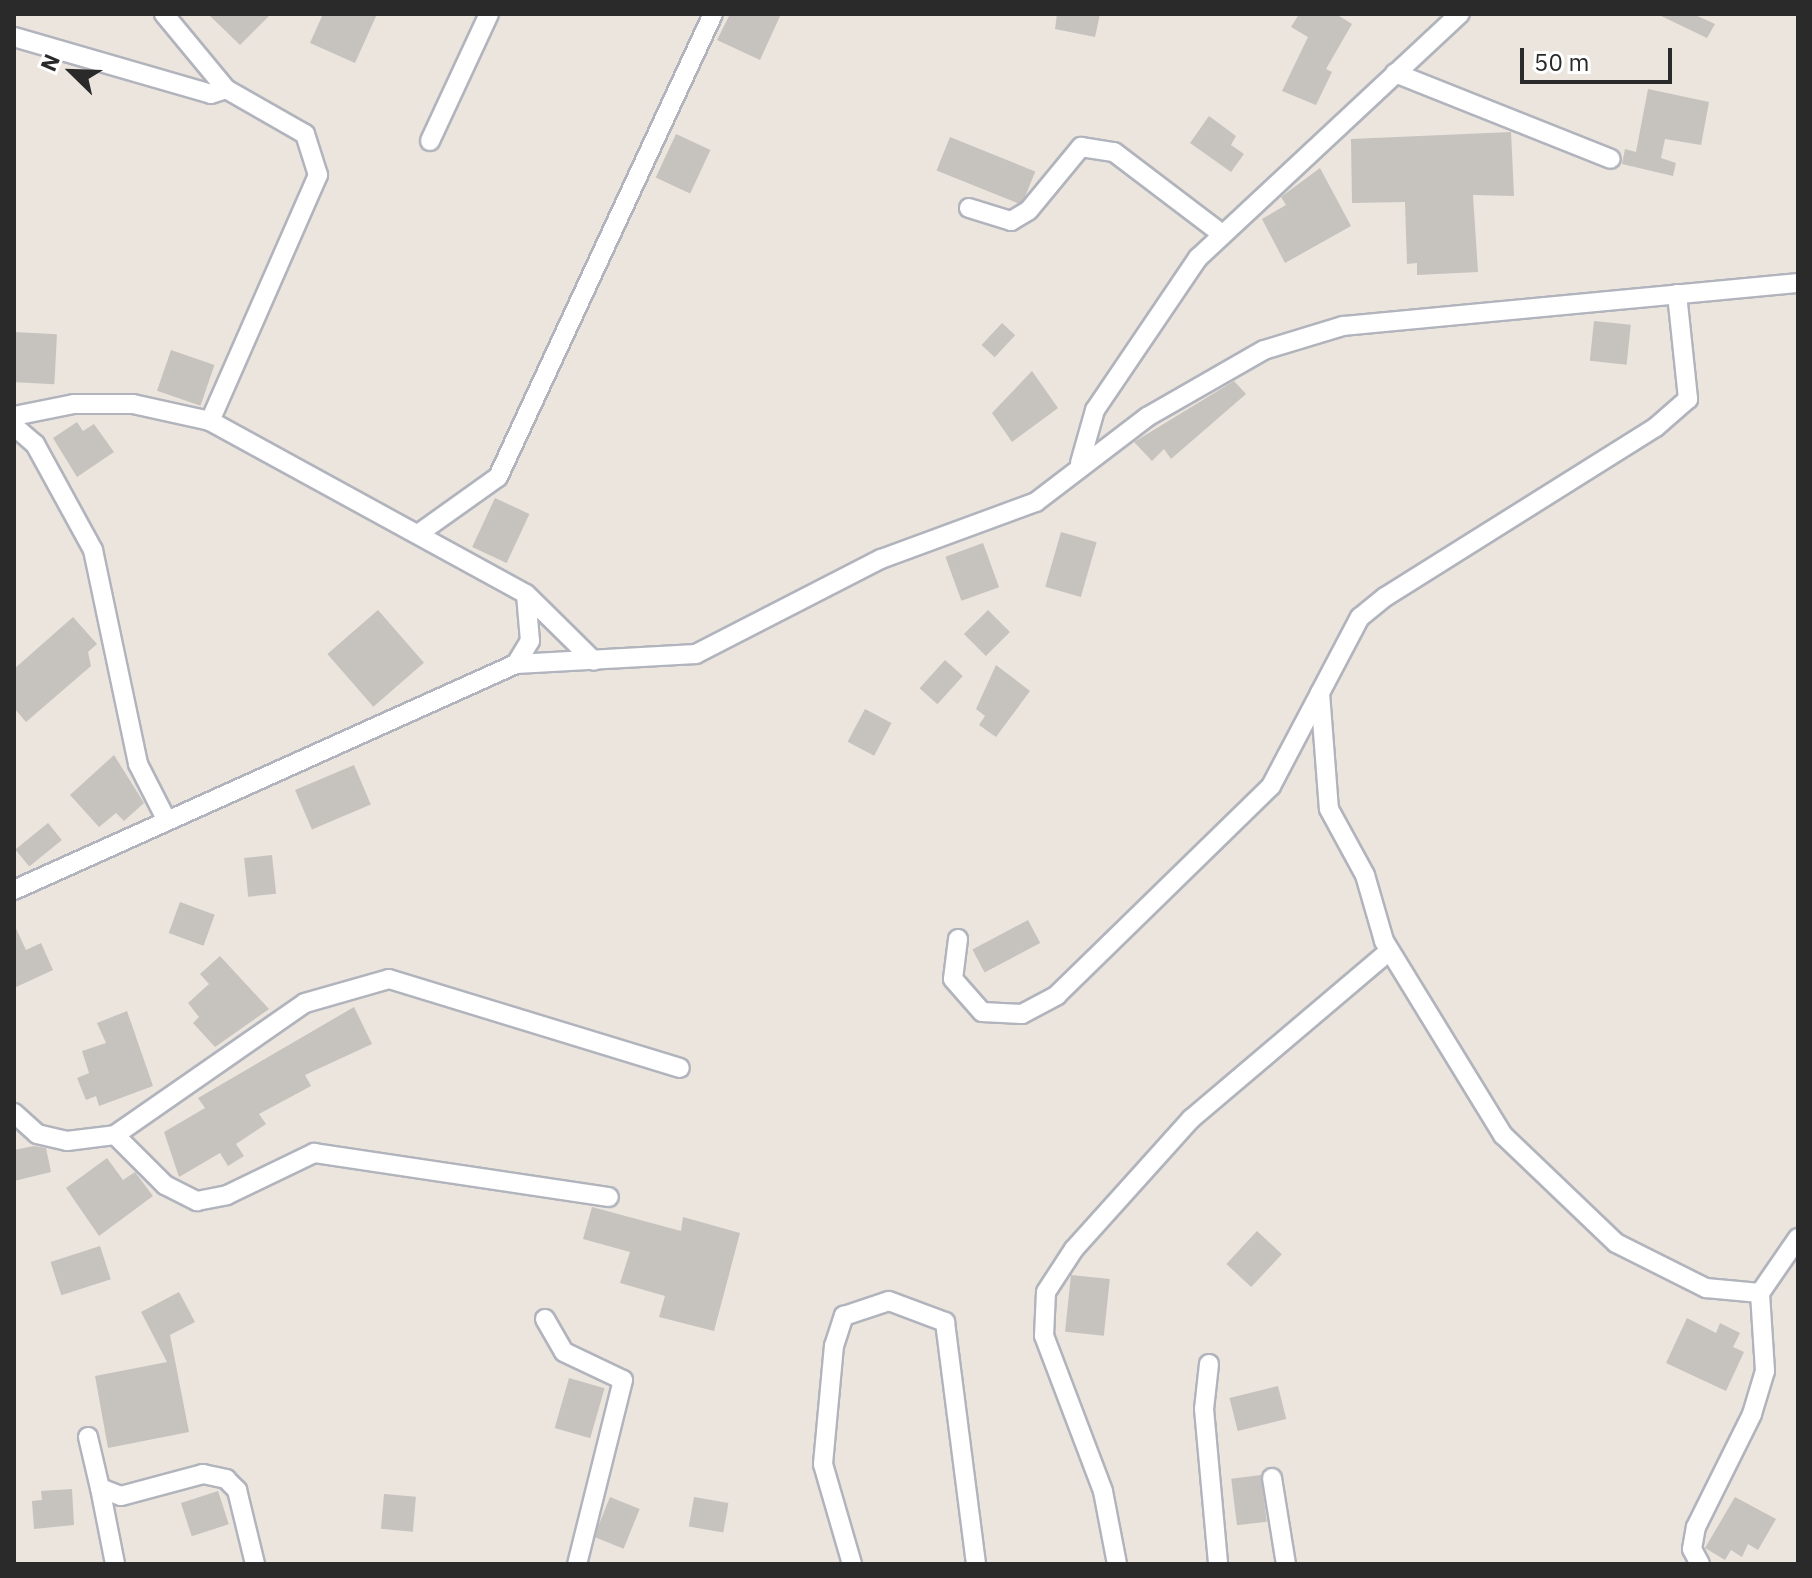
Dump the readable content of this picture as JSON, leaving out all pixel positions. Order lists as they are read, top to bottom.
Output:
{
  "scale_bar": "50 m",
  "north": "top left"
}
